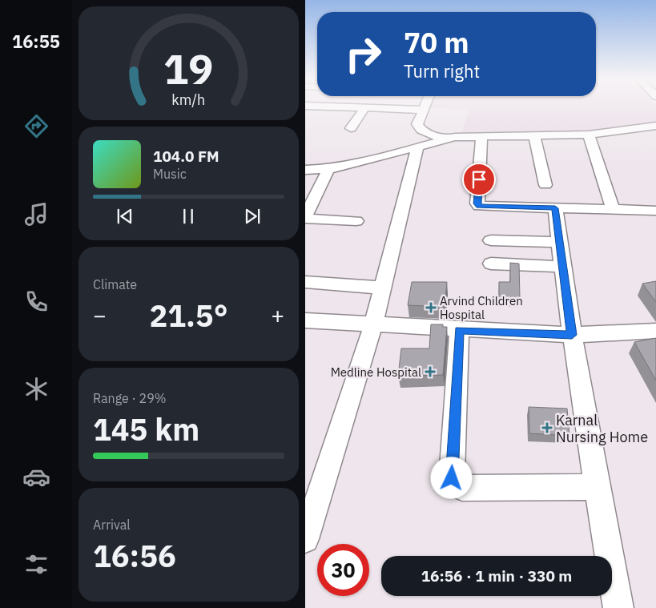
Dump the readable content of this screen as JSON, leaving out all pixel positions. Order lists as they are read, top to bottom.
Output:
{
  "places": {
    "health": ["Arvind Children Hospital", "Medline Hospital", "Karnal Nursing Home"]
  },
  "page": {
    "tabs": "16:55",
    "turn": ["70 m", "Turn right"],
    "song": ["104.0 FM", "Music"],
    "tile": [
      "Climate",
      ["Range · 29%", "145 km"],
      ["Arrival", "16:56"]
    ],
    "heat": ["−", "21.5°", "+"],
    "limit": "30",
    "trip": "16:56 · 1 min · 330 m",
    "gauge": ["19", "km/h"]
  }
}
